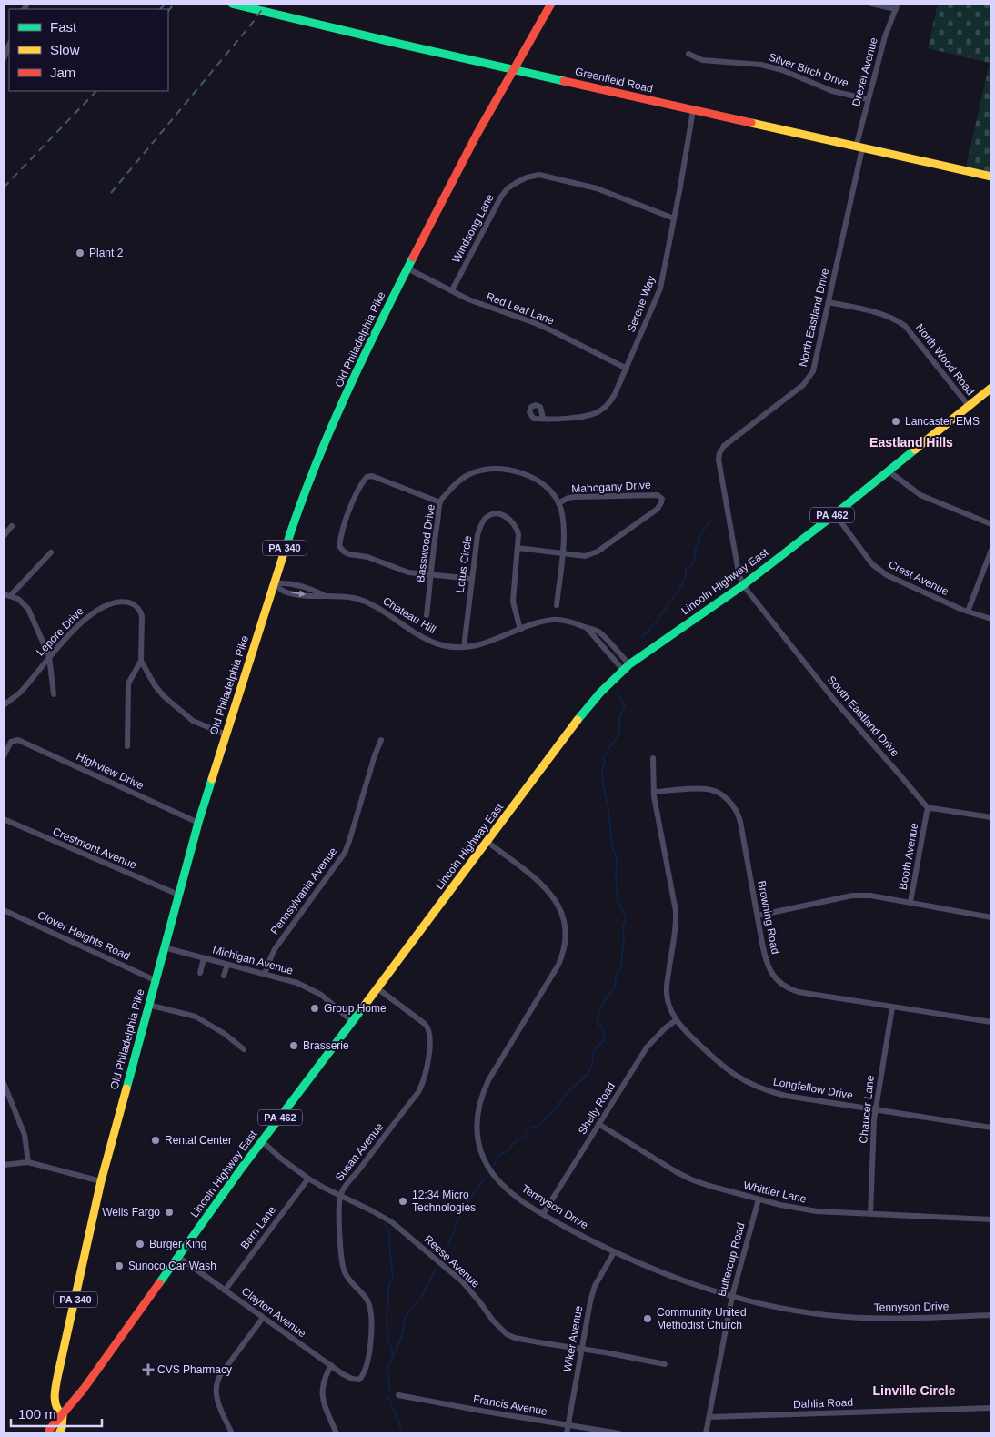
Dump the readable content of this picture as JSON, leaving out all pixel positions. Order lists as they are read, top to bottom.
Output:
{
  "streets": {
    "main road": [
      "Greenfield Road",
      "Old Philadelphia Pike",
      "PA 462",
      "PA 340",
      "Lincoln Highway East"
    ],
    "street": [
      "Silver Birch Drive",
      "Drexel Avenue",
      "Windsong Lane",
      "Serene Way",
      "Red Leaf Lane",
      "North Eastland Drive",
      "North Wood Road",
      "Mahogany Drive",
      "Basswood Drive",
      "Lotus Circle",
      "Crest Avenue",
      "Chateau Hill",
      "Lepore Drive",
      "South Eastland Drive",
      "Highview Drive",
      "Crestmont Avenue",
      "Booth Avenue",
      "Pennsylvania Avenue",
      "Browning Road",
      "Clover Heights Road",
      "Michigan Avenue",
      "Longfellow Drive",
      "Shelly Road",
      "Chaucer Lane",
      "Susan Avenue",
      "Whittier Lane",
      "Tennyson Drive",
      "Barn Lane",
      "Buttercup Road",
      "Reese Avenue",
      "Clayton Avenue",
      "Wiker Avenue",
      "Dahlia Road",
      "Francis Avenue"
    ]
  },
  "crossings": [
    ["Silver Birch Drive", "Drexel Avenue"],
    ["Drexel Avenue", "Greenfield Road"],
    ["Drexel Avenue", "North Eastland Drive"],
    ["Greenfield Road", "Serene Way"],
    ["Greenfield Road", "North Eastland Drive"],
    ["Greenfield Road", "Old Philadelphia Pike"],
    ["Windsong Lane", "Serene Way"],
    ["Windsong Lane", "Red Leaf Lane"],
    ["Serene Way", "Red Leaf Lane"],
    ["Red Leaf Lane", "Old Philadelphia Pike"],
    ["North Eastland Drive", "North Wood Road"],
    ["North Eastland Drive", "Lincoln Highway East"],
    ["North Eastland Drive", "South Eastland Drive"],
    ["Old Philadelphia Pike", "Lincoln Highway East"],
    ["Old Philadelphia Pike", "Chateau Hill"],
    ["Old Philadelphia Pike", "Highview Drive"],
    ["Old Philadelphia Pike", "Crestmont Avenue"],
    ["Old Philadelphia Pike", "Clover Heights Road"],
    ["Old Philadelphia Pike", "Michigan Avenue"],
    ["North Wood Road", "Lincoln Highway East"],
    ["Mahogany Drive", "Basswood Drive"],
    ["Mahogany Drive", "Lotus Circle"],
    ["Lotus Circle", "Chateau Hill"],
    ["Crest Avenue", "Lincoln Highway East"],
    ["Lincoln Highway East", "Chateau Hill"],
    ["Lincoln Highway East", "South Eastland Drive"],
    ["Lincoln Highway East", "Michigan Avenue"],
    ["Lincoln Highway East", "Susan Avenue"],
    ["Lincoln Highway East", "Tennyson Drive"],
    ["Lincoln Highway East", "Reese Avenue"],
    ["Lincoln Highway East", "Clayton Avenue"],
    ["South Eastland Drive", "Booth Avenue"],
    ["Booth Avenue", "Browning Road"],
    ["Pennsylvania Avenue", "Michigan Avenue"],
    ["Browning Road", "Longfellow Drive"],
    ["Browning Road", "Chaucer Lane"],
    ["Longfellow Drive", "Shelly Road"],
    ["Longfellow Drive", "Chaucer Lane"],
    ["Shelly Road", "Whittier Lane"],
    ["Shelly Road", "Tennyson Drive"],
    ["Chaucer Lane", "Whittier Lane"],
    ["Susan Avenue", "Reese Avenue"],
    ["Susan Avenue", "Clayton Avenue"],
    ["Whittier Lane", "Buttercup Road"],
    ["Tennyson Drive", "Buttercup Road"],
    ["Tennyson Drive", "Wiker Avenue"],
    ["Barn Lane", "Reese Avenue"],
    ["Barn Lane", "Clayton Avenue"],
    ["Buttercup Road", "Dahlia Road"],
    ["Reese Avenue", "Wiker Avenue"],
    ["Wiker Avenue", "Francis Avenue"]
  ],
  "districts": ["Eastland Hills", "Linville Circle"],
  "places": {
    "other": [
      "Plant 2",
      "Lancaster EMS",
      "Group Home",
      "Brasserie",
      "Rental Center",
      "12:34 Micro Technologies",
      "Wells Fargo",
      "Burger King",
      "Sunoco Car Wash",
      "Community United Methodist Church"
    ],
    "health": ["CVS Pharmacy"]
  },
  "legend": ["Fast", "Slow", "Jam"],
  "scale_bar": "100 m"
}
